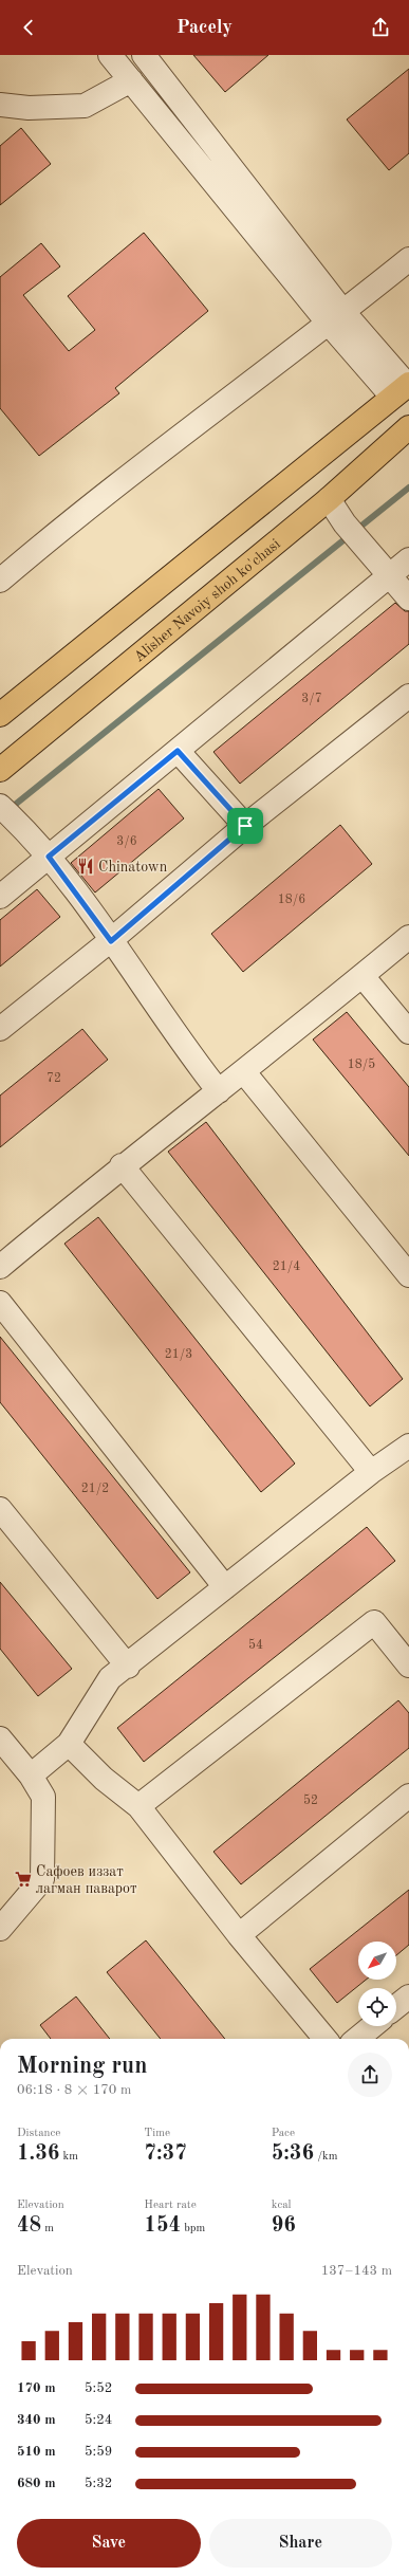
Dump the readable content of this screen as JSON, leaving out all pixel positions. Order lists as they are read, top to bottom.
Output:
{
  "streets": {
    "main road": ["Alisher Navoiy shoh ko'chasi"]
  },
  "places": {
    "restaurant": ["Chinatown"],
    "supermarket": ["Сафоев иззат лагман паварот"]
  },
  "house_numbers": [
    "3/7",
    "3/6",
    "18/6",
    "18/5",
    "72",
    "21/4",
    "21/3",
    "21/2",
    "54",
    "52"
  ],
  "north": "bottom left",
  "page": {
    "header": "Pacely",
    "heading": ["Morning run", "06:18 · 8 × 170 m"],
    "stats": [
      ["Distance", "1.36 km"],
      ["Time", "7:37"],
      ["Pace", "5:36 /km"],
      ["Elevation", "48 m"],
      ["Heart rate", "154 bpm"],
      ["kcal", "96"]
    ],
    "chart": ["Elevation", "137–143 m"],
    "list": [
      {
        "name": "170 m",
        "note": "5:52"
      },
      {
        "name": "340 m",
        "note": "5:24"
      },
      {
        "name": "510 m",
        "note": "5:59"
      },
      {
        "name": "680 m",
        "note": "5:32"
      }
    ],
    "buttons": ["Save", "Share"]
  }
}
